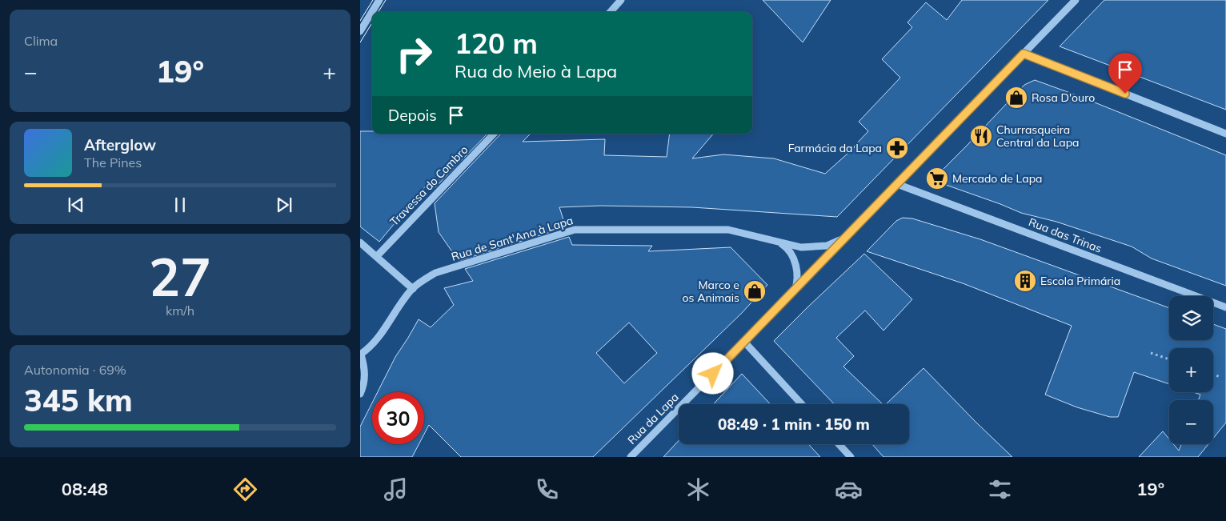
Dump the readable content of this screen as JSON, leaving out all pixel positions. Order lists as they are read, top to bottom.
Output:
{
  "streets": {
    "street": [
      "Travessa do Combro",
      "Rua das Trinas",
      "Rua de Sant'Ana à Lapa",
      "Rua da Lapa"
    ]
  },
  "crossings": [
    ["Rua das Trinas", "Rua da Lapa"],
    ["Rua de Sant'Ana à Lapa", "Rua da Lapa"]
  ],
  "places": {
    "shop": ["Rosa D'ouro", "Marco e os Animais"],
    "restaurant": ["Churrasqueira Central da Lapa"],
    "pharmacy": ["Farmácia da Lapa"],
    "supermarket": ["Mercado de Lapa"],
    "building": ["Escola Primária"]
  },
  "page": {
    "tile": [
      "Clima",
      ["27", "km/h"],
      ["Autonomia · 69%", "345 km"]
    ],
    "turn": ["120 m", "Rua do Meio à Lapa"],
    "heat": ["−", "19°", "+"],
    "then": "Depois",
    "song": ["Afterglow", "The Pines"],
    "map_buttons": ["+", "−"],
    "limit": "30",
    "trip": "08:49 · 1 min · 150 m",
    "tabs": ["08:48", "19°"]
  }
}
